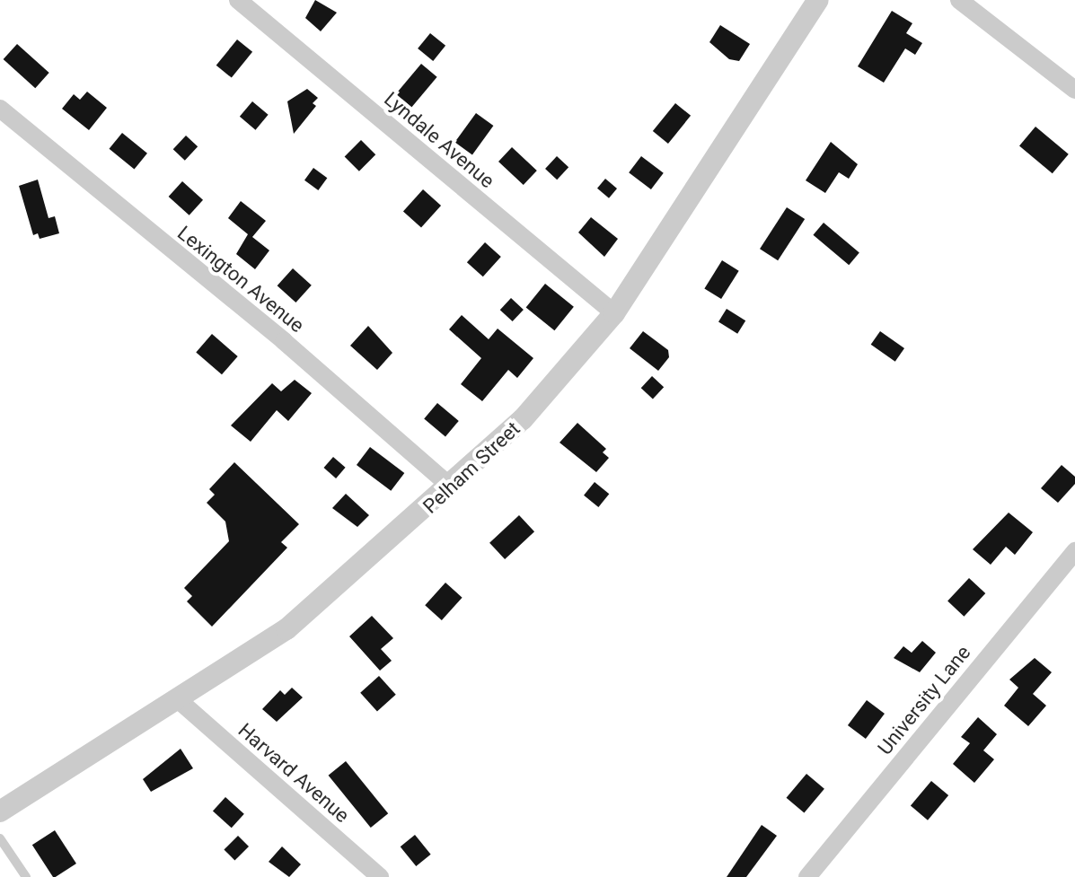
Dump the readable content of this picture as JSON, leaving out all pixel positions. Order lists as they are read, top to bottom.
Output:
{
  "streets": {
    "street": [
      "Lyndale Avenue",
      "Lexington Avenue",
      "Pelham Street",
      "University Lane",
      "Harvard Avenue"
    ]
  },
  "crossings": [
    ["Lyndale Avenue", "Pelham Street"],
    ["Lexington Avenue", "Pelham Street"],
    ["Pelham Street", "Harvard Avenue"]
  ]
}
